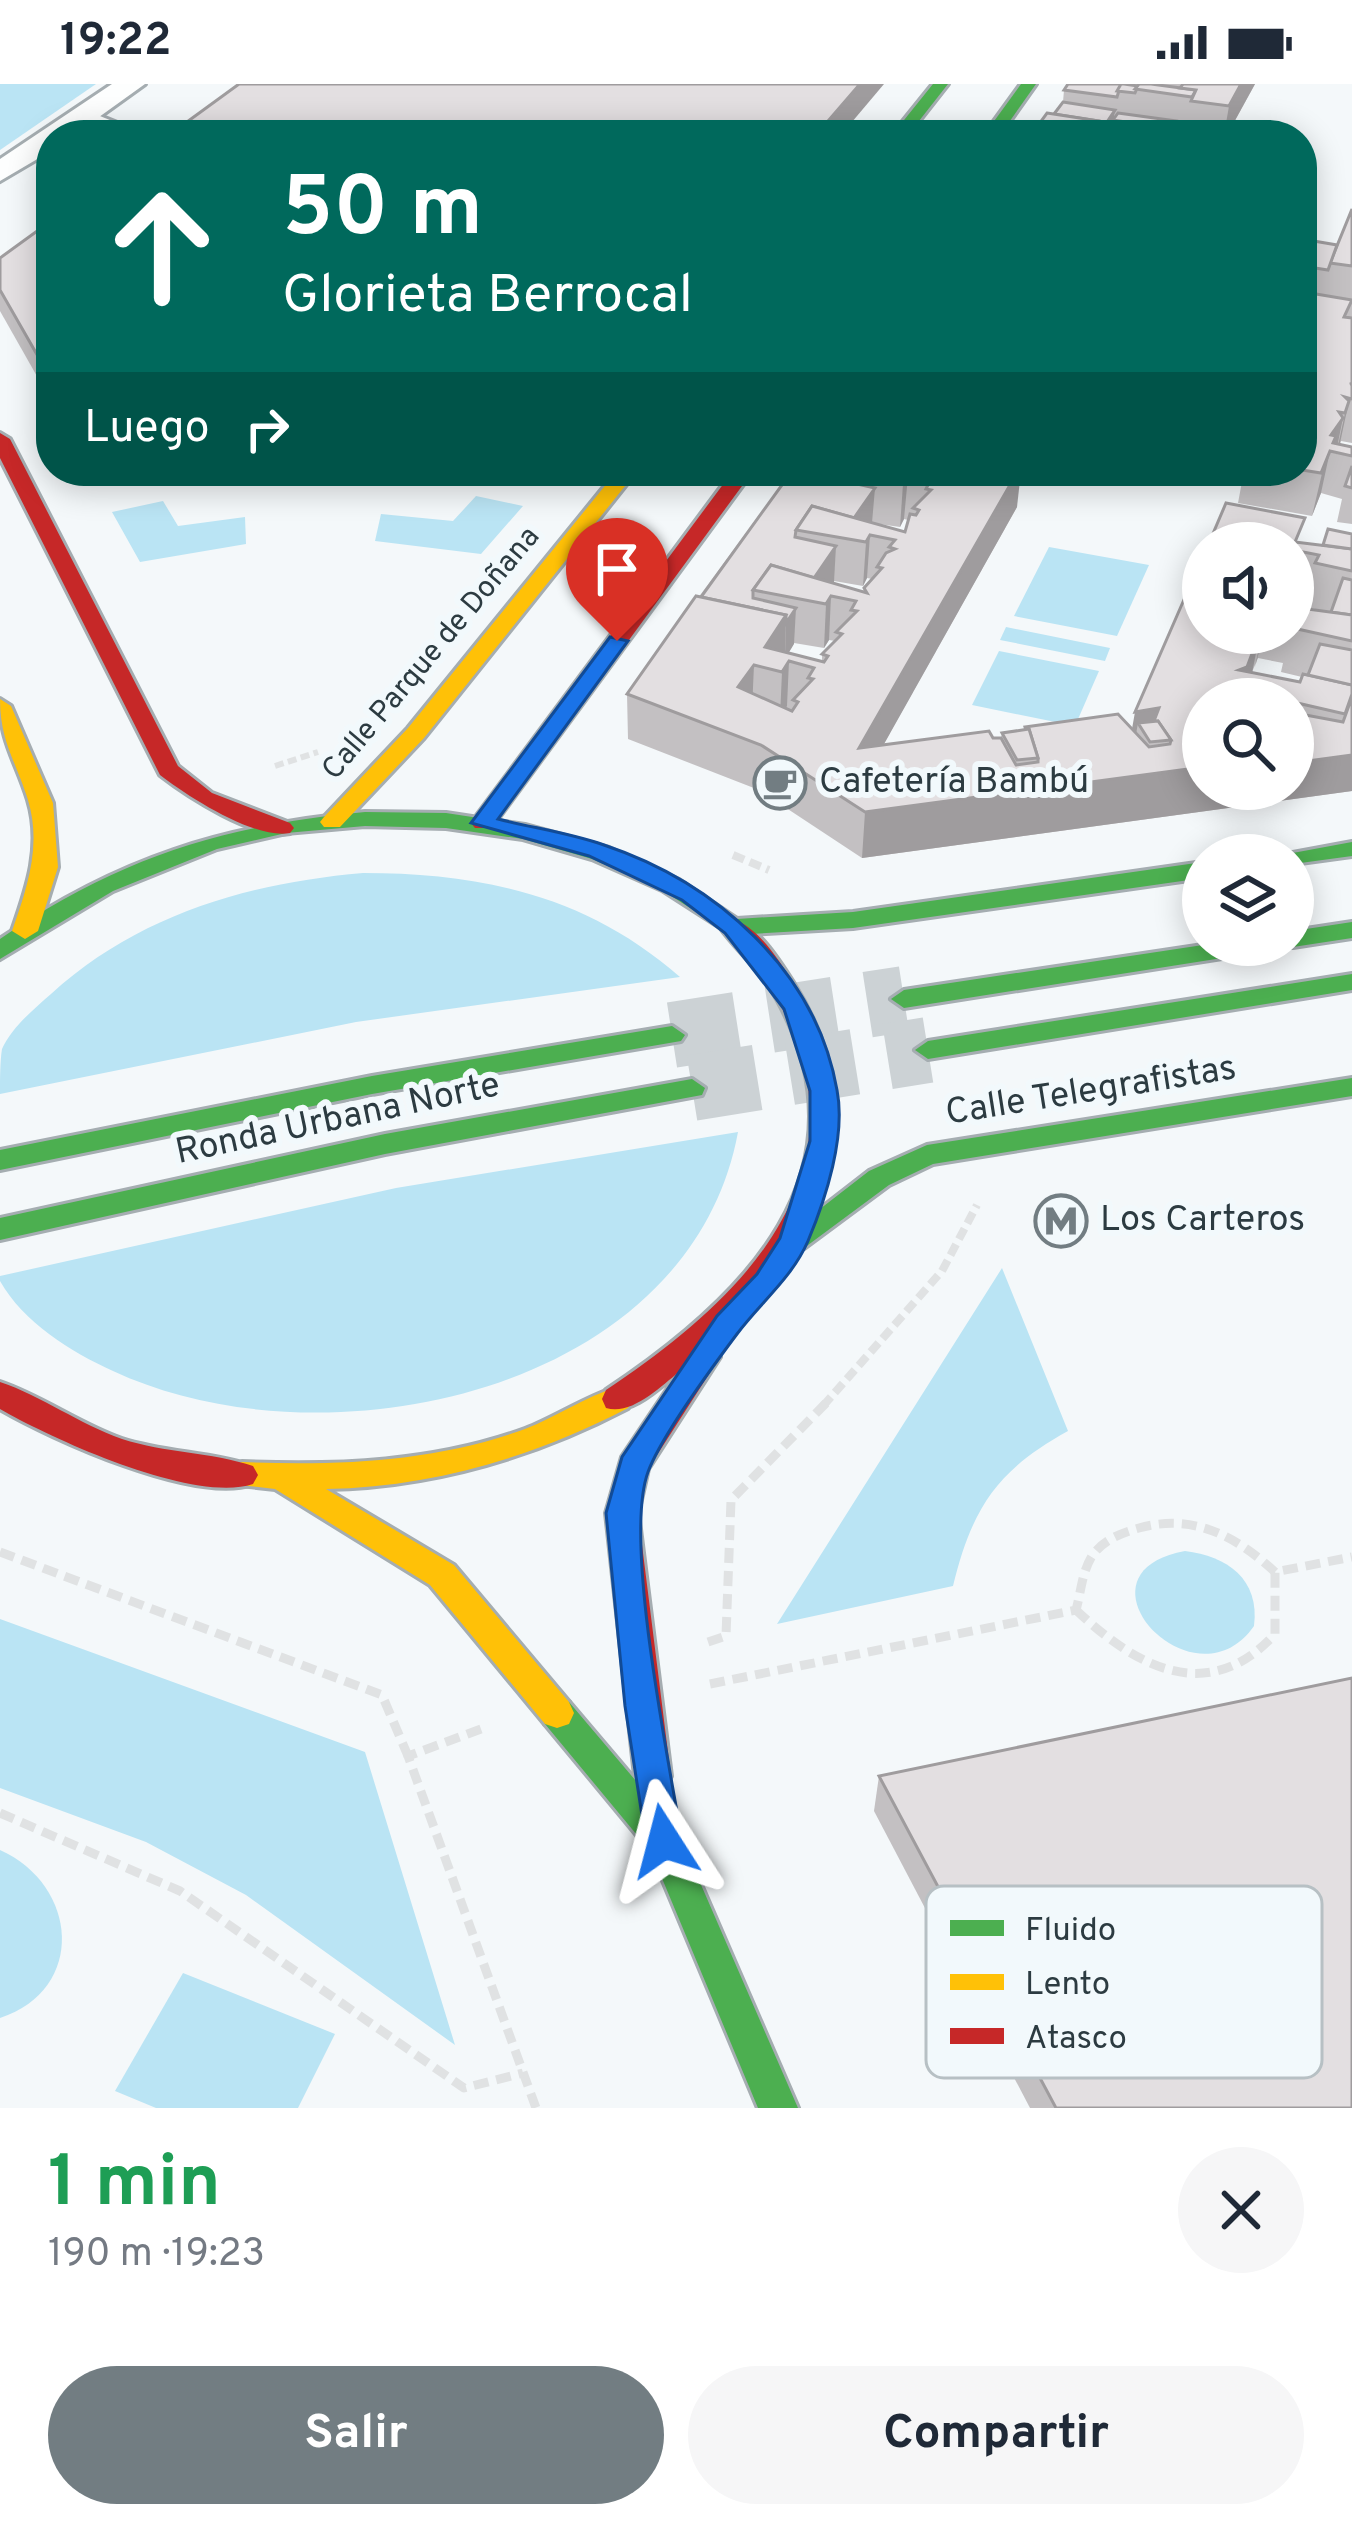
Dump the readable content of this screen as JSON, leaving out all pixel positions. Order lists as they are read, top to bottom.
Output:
{
  "streets": {
    "main road": ["Calle Parque de Doñana", "Calle Telegrafistas", "Ronda Urbana Norte"]
  },
  "places": {
    "cafe": ["Cafetería Bambú"],
    "metro station": ["Los Carteros"]
  },
  "legend": ["Fluido", "Lento", "Atasco"],
  "page": {
    "status": "19:22",
    "turn": ["50 m", "Glorieta Berrocal"],
    "then": "Luego",
    "heading": ["1 min", "190 m · 19:23"],
    "buttons": ["Salir", "Compartir"]
  }
}
